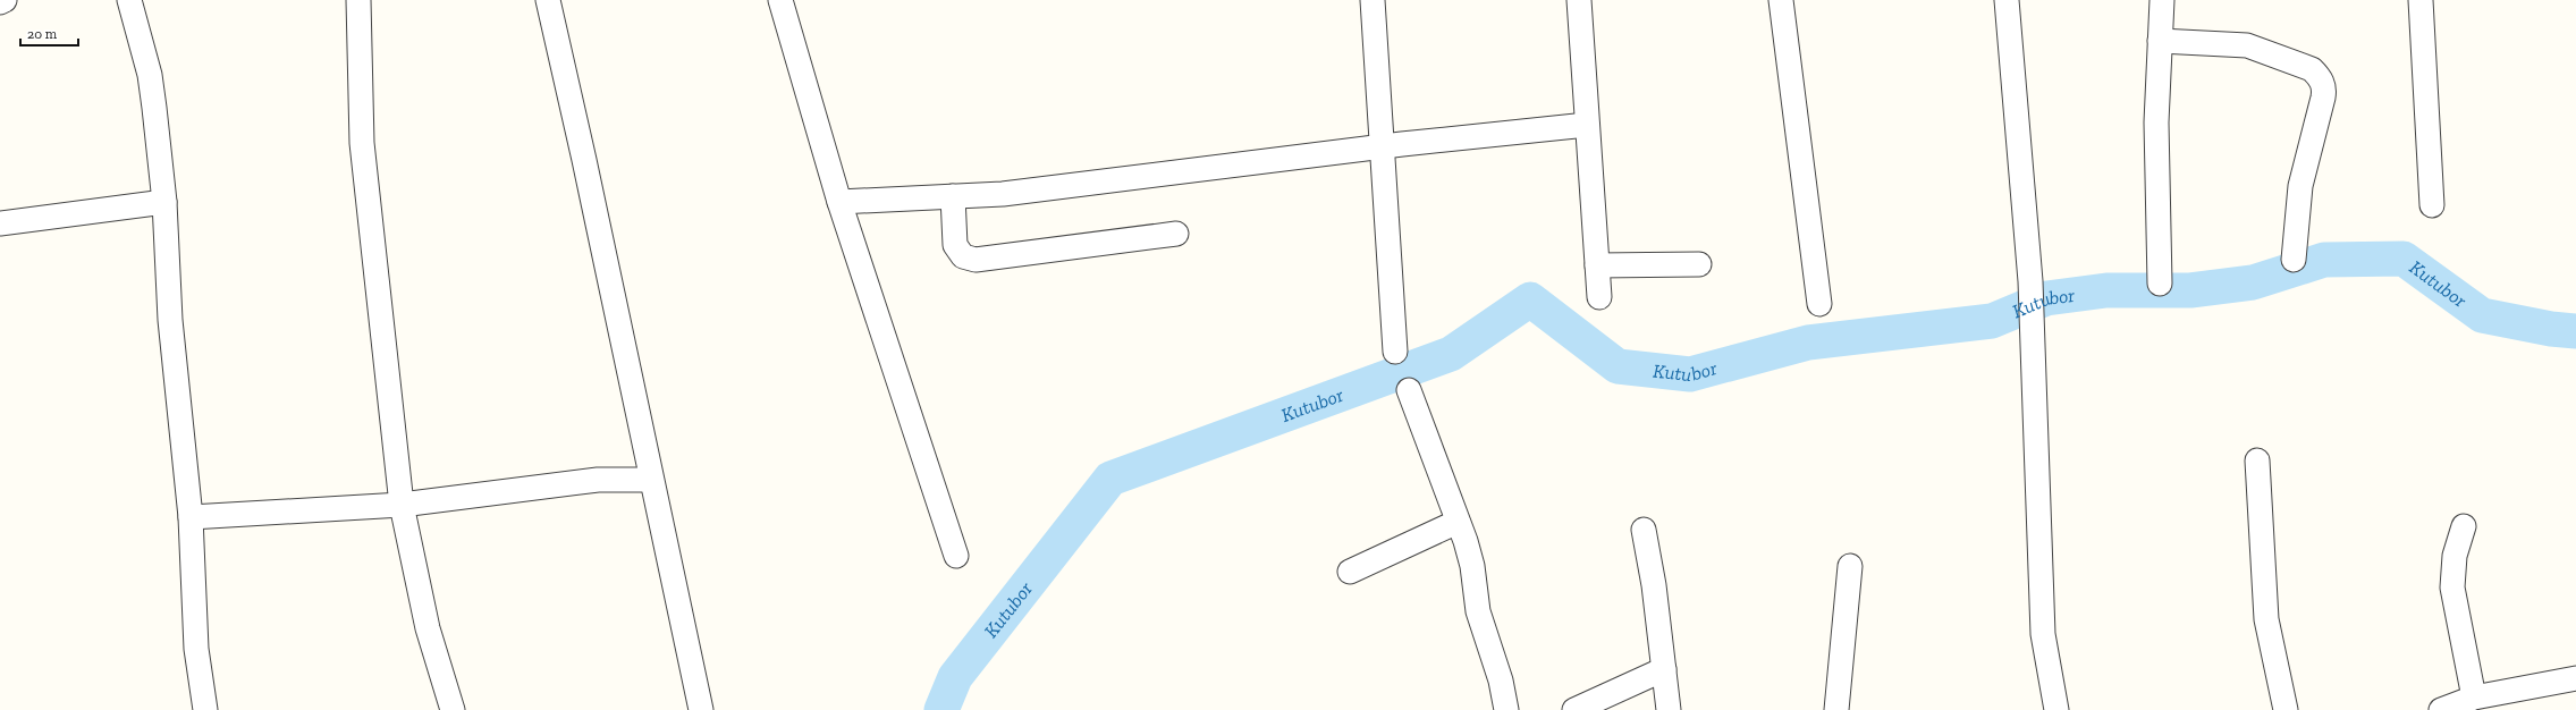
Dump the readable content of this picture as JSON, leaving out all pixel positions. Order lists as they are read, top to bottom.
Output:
{
  "water": ["Kutubor"],
  "scale_bar": "20 m"
}
